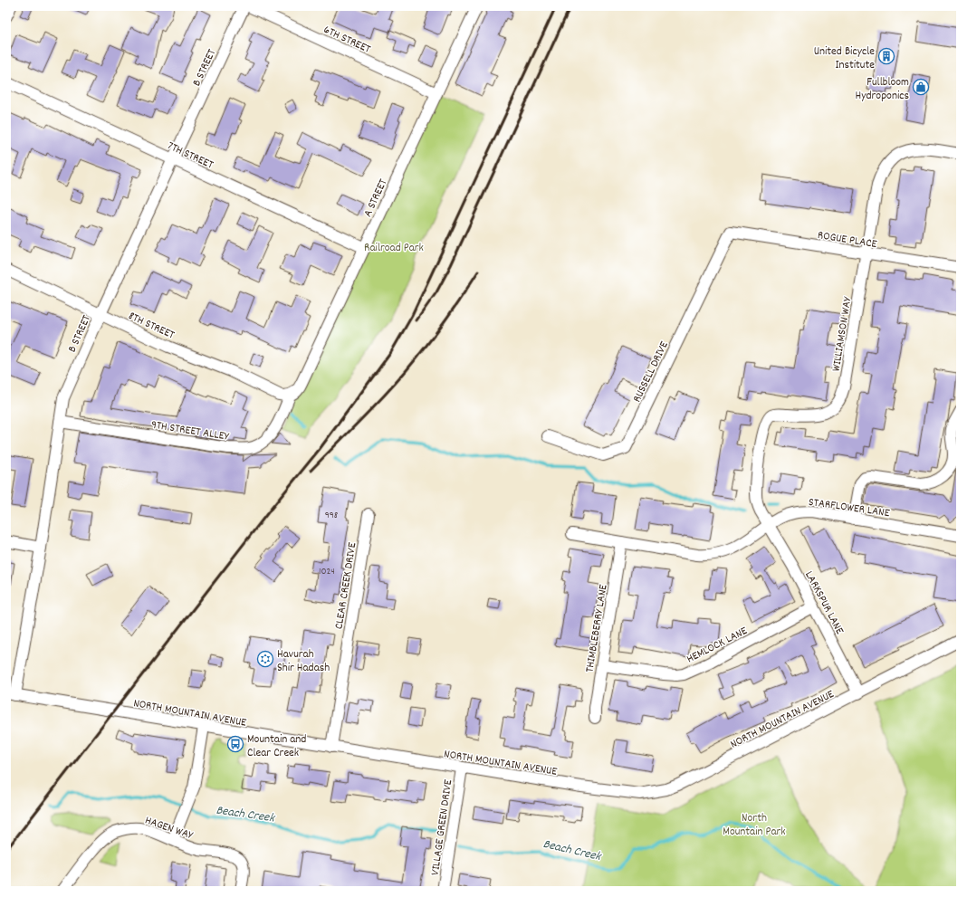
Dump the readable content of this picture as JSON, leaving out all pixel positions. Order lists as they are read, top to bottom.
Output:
{
  "streets": {
    "street": [
      "6TH STREET",
      "B STREET",
      "7TH STREET",
      "A STREET",
      "ROGUE PLACE",
      "8TH STREET",
      "WILLIAMSON WAY",
      "RUSSELL DRIVE",
      "9TH STREET ALLEY",
      "STARFLOWER LANE",
      "CLEAR CREEK DRIVE",
      "LARKSPUR LANE",
      "THIMBLEBERRY LANE",
      "HEMLOCK LANE",
      "NORTH MOUNTAIN AVENUE",
      "HAGEN WAY",
      "VILLAGE GREEN DRIVE"
    ]
  },
  "crossings": [
    ["6TH STREET", "A STREET"],
    ["B STREET", "7TH STREET"],
    ["B STREET", "8TH STREET"],
    ["B STREET", "9TH STREET ALLEY"],
    ["B STREET", "NORTH MOUNTAIN AVENUE"],
    ["7TH STREET", "A STREET"],
    ["A STREET", "8TH STREET"],
    ["A STREET", "9TH STREET ALLEY"],
    ["ROGUE PLACE", "WILLIAMSON WAY"],
    ["ROGUE PLACE", "RUSSELL DRIVE"],
    ["8TH STREET", "9TH STREET ALLEY"],
    ["WILLIAMSON WAY", "STARFLOWER LANE"],
    ["WILLIAMSON WAY", "LARKSPUR LANE"],
    ["STARFLOWER LANE", "LARKSPUR LANE"],
    ["STARFLOWER LANE", "THIMBLEBERRY LANE"],
    ["CLEAR CREEK DRIVE", "NORTH MOUNTAIN AVENUE"],
    ["LARKSPUR LANE", "HEMLOCK LANE"],
    ["LARKSPUR LANE", "NORTH MOUNTAIN AVENUE"],
    ["THIMBLEBERRY LANE", "HEMLOCK LANE"],
    ["NORTH MOUNTAIN AVENUE", "VILLAGE GREEN DRIVE"]
  ],
  "water": ["Beach Creek"],
  "parks": ["Railroad Park", "North Mountain Park"],
  "places": {
    "building": ["United Bicycle Institute"],
    "shop": ["Fullbloom Hydroponics"],
    "synagogue": ["Havurah Shir Hadash"],
    "bus stop": ["Mountain and Clear Creek"]
  },
  "house_numbers": ["998", "1024"]
}
